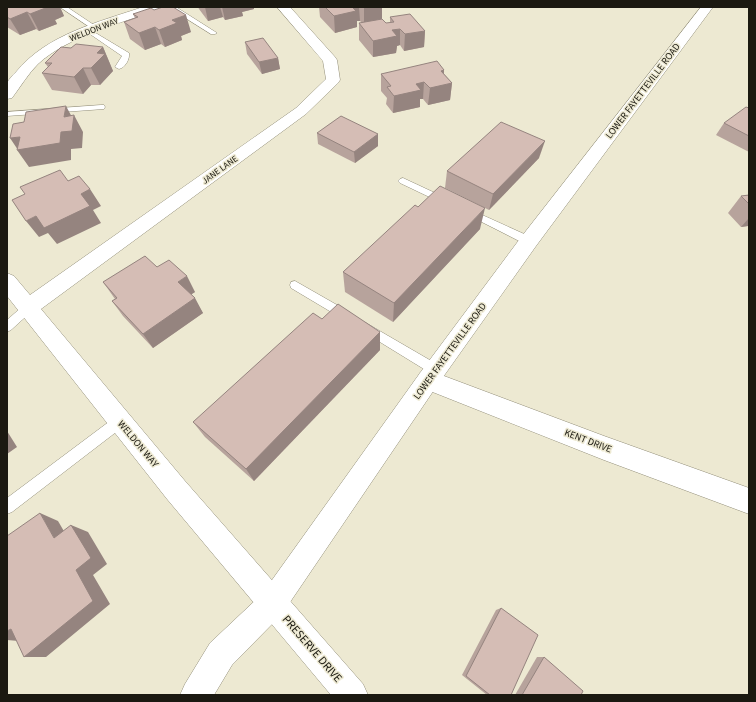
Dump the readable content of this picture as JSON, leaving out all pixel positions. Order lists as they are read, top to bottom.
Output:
{
  "streets": {
    "street": [
      "WELDON WAY",
      "LOWER FAYETTEVILLE ROAD",
      "JANE LANE",
      "KENT DRIVE",
      "PRESERVE DRIVE"
    ]
  },
  "crossings": [
    ["WELDON WAY", "LOWER FAYETTEVILLE ROAD"],
    ["WELDON WAY", "JANE LANE"],
    ["WELDON WAY", "PRESERVE DRIVE"],
    ["LOWER FAYETTEVILLE ROAD", "KENT DRIVE"],
    ["LOWER FAYETTEVILLE ROAD", "PRESERVE DRIVE"]
  ]
}
